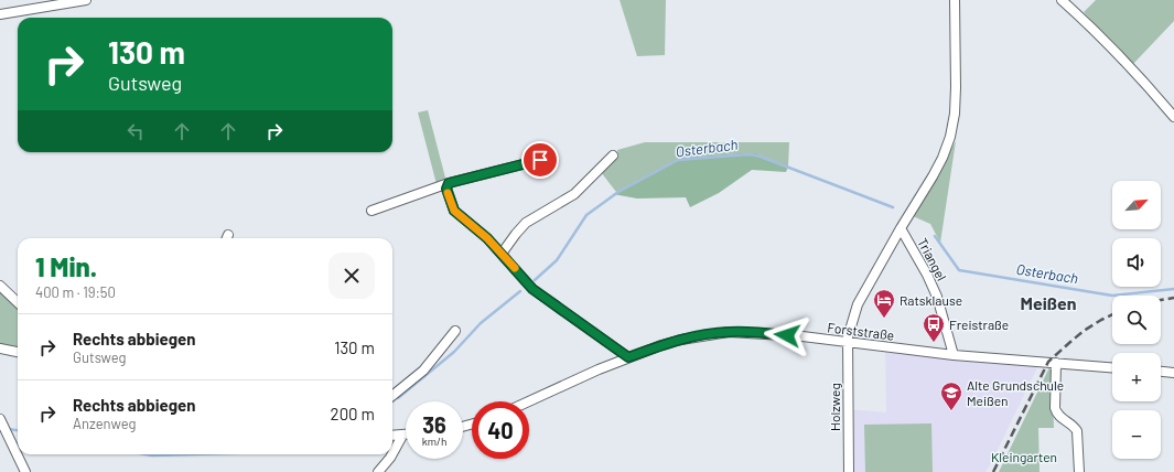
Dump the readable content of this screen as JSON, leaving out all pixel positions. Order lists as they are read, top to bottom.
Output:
{
  "streets": {
    "street": ["Triangel", "Forststraße", "Holzweg"]
  },
  "crossings": [
    ["Triangel", "Forststraße"],
    ["Forststraße", "Holzweg"]
  ],
  "districts": ["Meißen"],
  "water": ["Osterbach"],
  "parks": ["Kleingarten"],
  "places": {
    "hotel": ["Ratsklause"],
    "bus stop": ["Freistraße"],
    "school or university": ["Alte Grundschule Meißen"]
  },
  "north": "top right",
  "page": {
    "turn": ["130 m", "Gutsweg"],
    "map_buttons": ["+", "−"],
    "heading": ["1 Min.", "400 m · 19:50"],
    "list": [
      {
        "name": "Rechts abbiegen",
        "note": "Gutsweg",
        "value": "130 m"
      },
      {
        "name": "Rechts abbiegen",
        "note": "Anzenweg",
        "value": "200 m"
      }
    ],
    "speed": "36 km/h",
    "limit": "40"
  }
}
